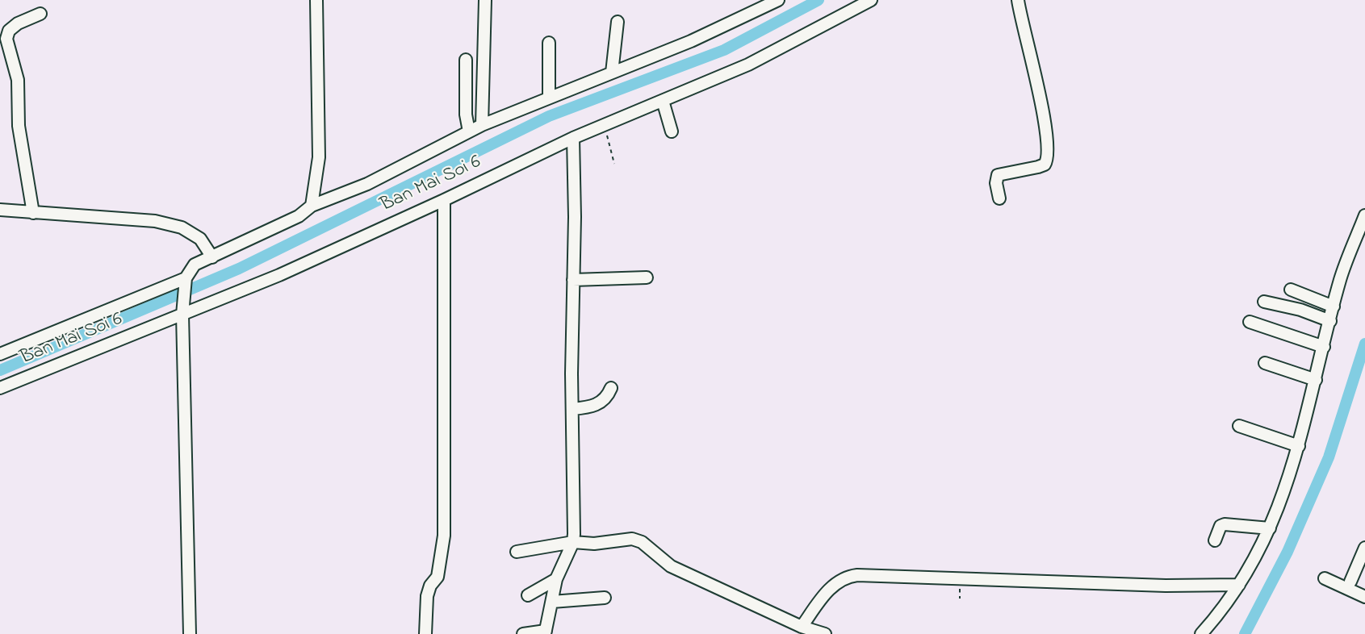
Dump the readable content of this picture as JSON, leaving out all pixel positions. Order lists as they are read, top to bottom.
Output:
{
  "streets": {
    "street": ["Ban Mai Soi 6"]
  }
}
